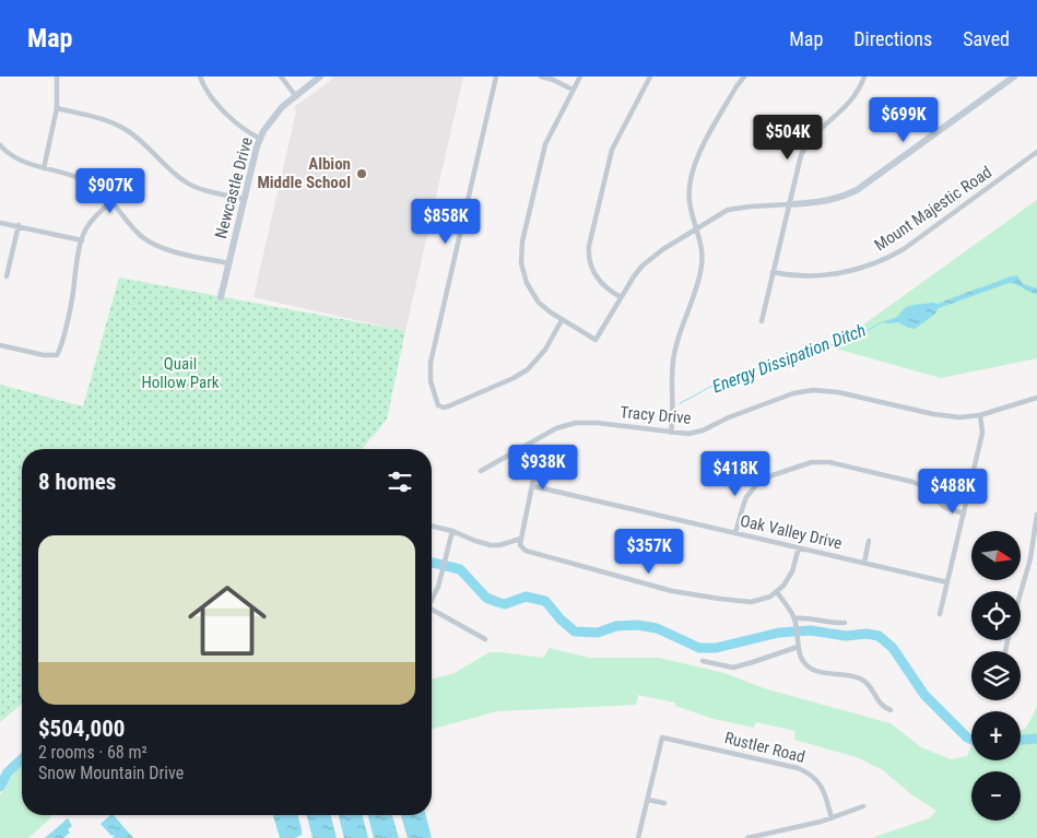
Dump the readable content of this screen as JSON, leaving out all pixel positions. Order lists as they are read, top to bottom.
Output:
{
  "streets": {
    "street": [
      "Newcastle Drive",
      "Mount Majestic Road",
      "Tracy Drive",
      "Oak Valley Drive",
      "Rustler Road"
    ]
  },
  "water": ["Energy Dissipation Ditch"],
  "parks": ["Quail Hollow Park"],
  "places": ["Albion Middle School"],
  "north": "right",
  "page": {
    "header": "Map",
    "nav": ["Map", "Directions", "Saved"],
    "price": [
      "$699K",
      "$504K",
      "$907K",
      "$858K",
      "$938K",
      "$418K",
      "$488K",
      "$357K"
    ],
    "heading": "8 homes",
    "list": [
      {
        "name": "$504,000",
        "note": "2 rooms · 68 m² · Snow Mountain Drive"
      }
    ],
    "map_buttons": ["+", "−"]
  }
}
